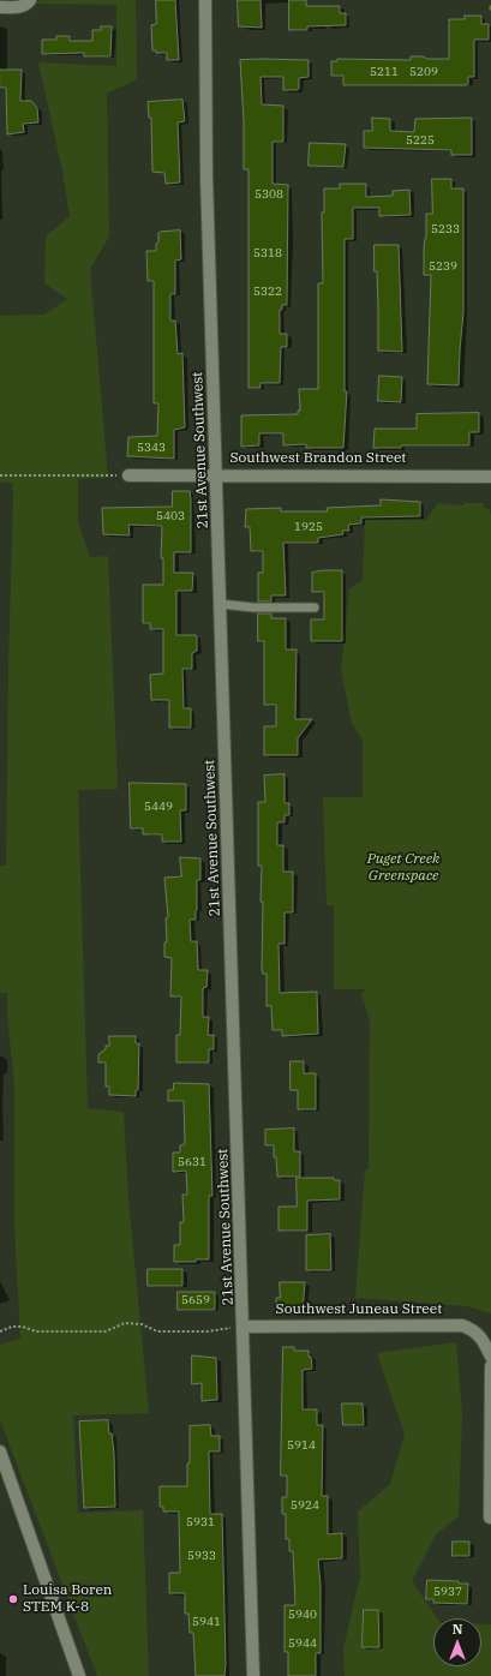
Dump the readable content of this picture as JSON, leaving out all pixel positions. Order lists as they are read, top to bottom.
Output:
{
  "streets": {
    "street": ["21st Avenue Southwest", "Southwest Brandon Street", "Southwest Juneau Street"]
  },
  "crossings": [
    ["21st Avenue Southwest", "Southwest Brandon Street"],
    ["21st Avenue Southwest", "Southwest Juneau Street"]
  ],
  "parks": ["Puget Creek Greenspace"],
  "places": ["Louisa Boren STEM K-8"],
  "house_numbers": [
    "5211",
    "5209",
    "5225",
    "5308",
    "5233",
    "5318",
    "5239",
    "5322",
    "5343",
    "5403",
    "1925",
    "5449",
    "5631",
    "5659",
    "5914",
    "5924",
    "5931",
    "5933",
    "5937",
    "5940",
    "5941",
    "5944"
  ],
  "north": "top"
}
